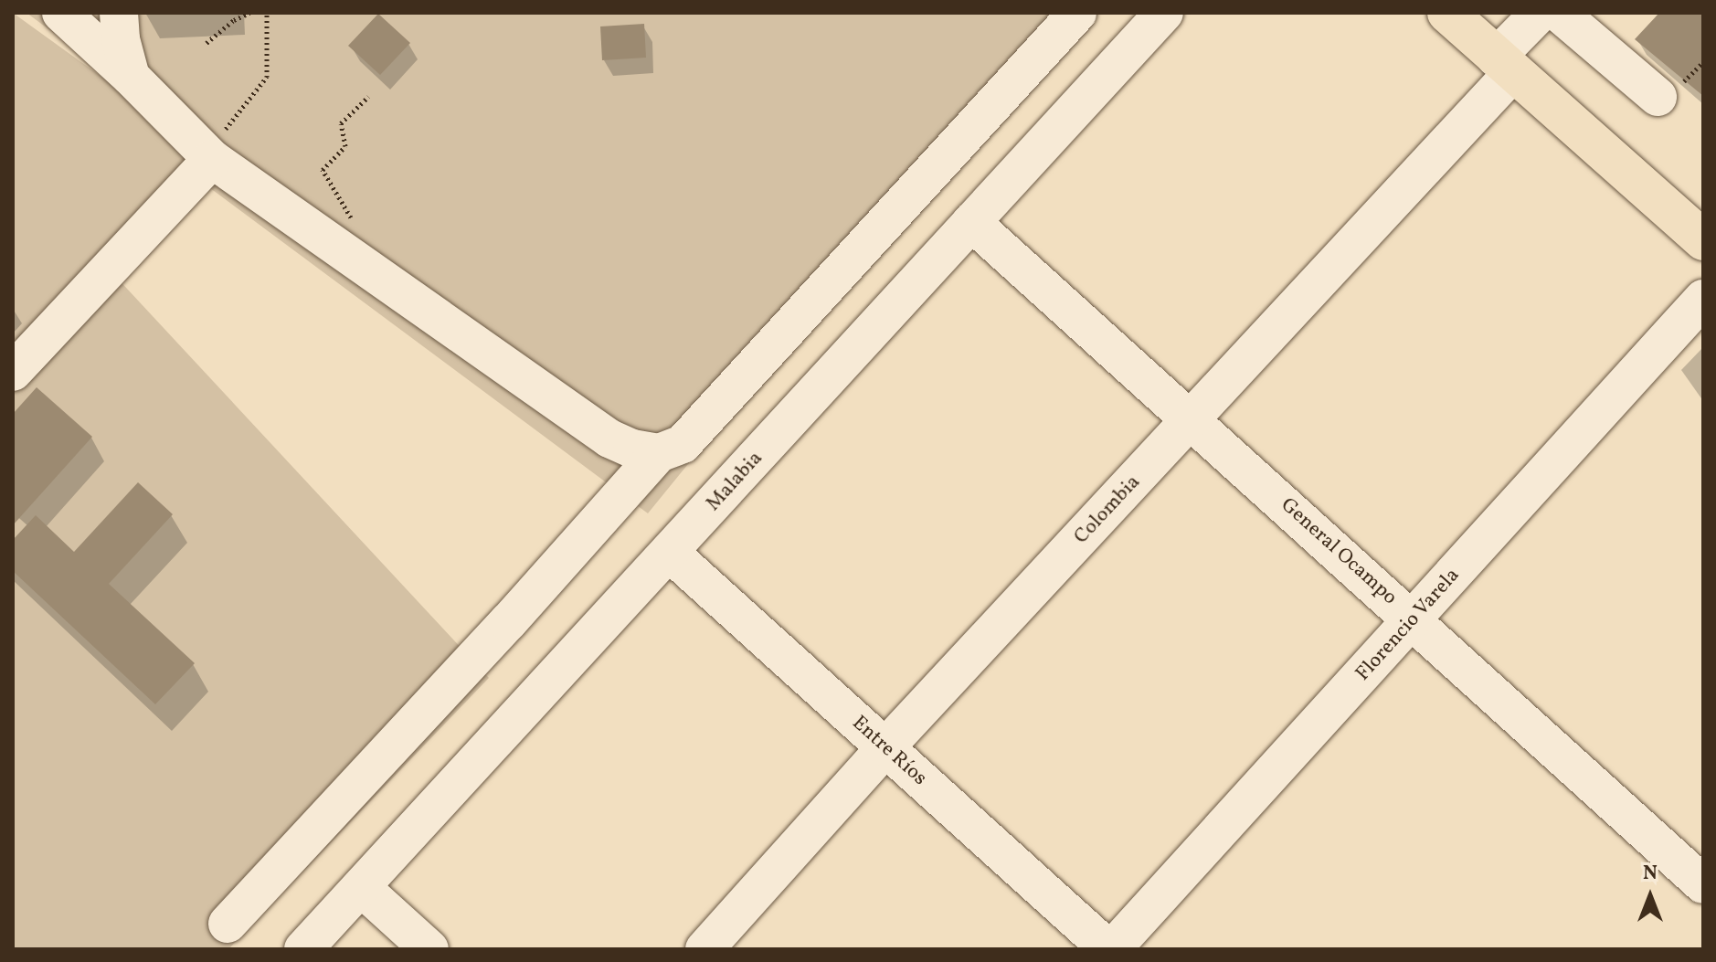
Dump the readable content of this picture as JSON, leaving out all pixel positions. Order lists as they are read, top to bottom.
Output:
{
  "streets": {
    "street": [
      "Malabia",
      "Colombia",
      "General Ocampo",
      "Florencio Varela",
      "Entre Ríos"
    ]
  },
  "crossings": [
    ["Malabia", "General Ocampo"],
    ["Malabia", "Entre Ríos"],
    ["Colombia", "General Ocampo"],
    ["Colombia", "Entre Ríos"],
    ["General Ocampo", "Florencio Varela"],
    ["Florencio Varela", "Entre Ríos"]
  ],
  "north": "top"
}
